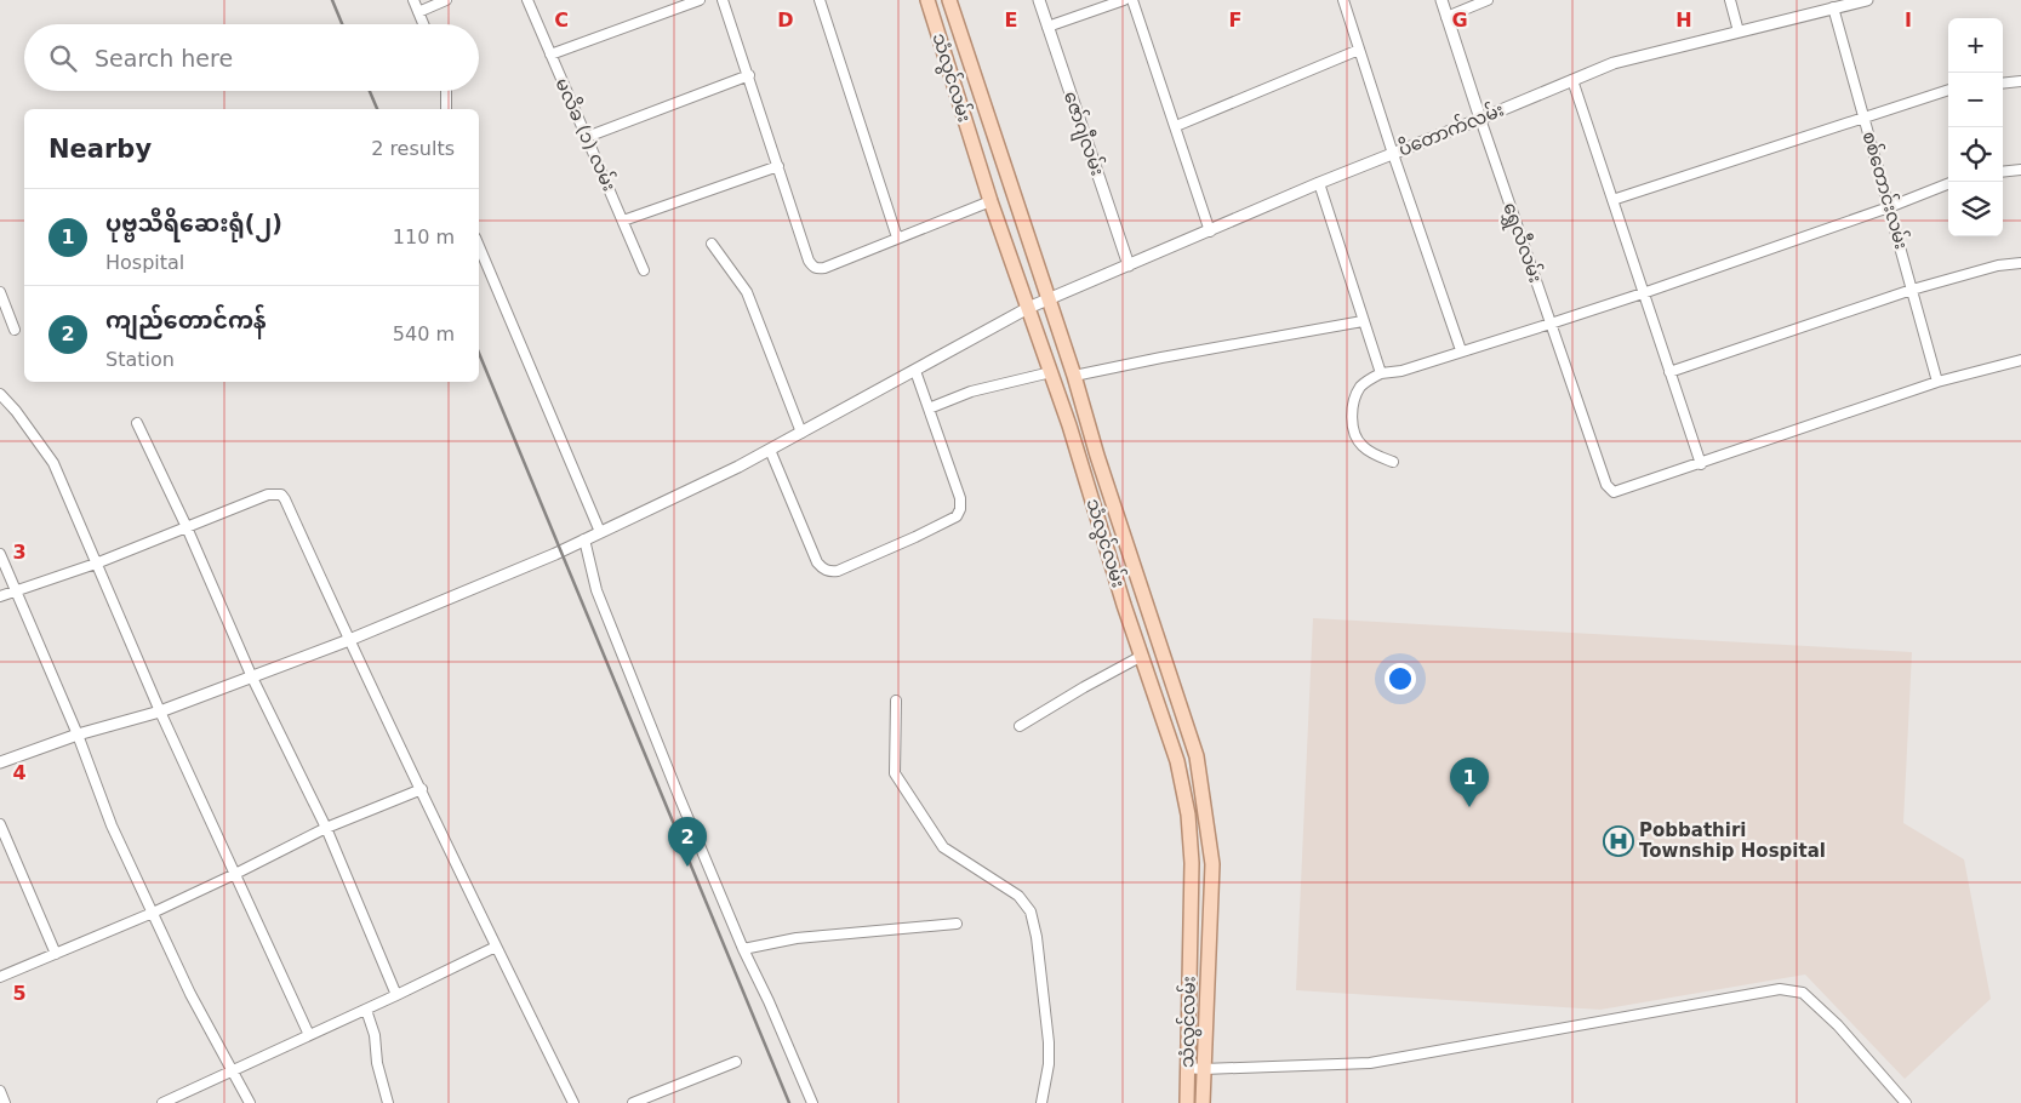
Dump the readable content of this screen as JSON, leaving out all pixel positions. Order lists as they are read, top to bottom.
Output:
{
  "streets": {
    "main road": ["သံလွင်လမ်း"],
    "street": [
      "ပိတောက်လမ်း",
      "ဇော်ဂျီလမ်း",
      "မလိခ (၁) လမ်း",
      "စစ်တောင်းလမ်း",
      "ရွှေလီလမ်း"
    ]
  },
  "crossings": [
    ["သံလွင်လမ်း", "ပိတောက်လမ်း"],
    ["ပိတောက်လမ်း", "ဇော်ဂျီလမ်း"],
    ["ပိတောက်လမ်း", "စစ်တောင်းလမ်း"],
    ["ပိတောက်လမ်း", "ရွှေလီလမ်း"]
  ],
  "places": {
    "hospital": ["Pobbathiri Township Hospital"]
  },
  "page": {
    "map_buttons": ["+", "−"],
    "search": "Search here",
    "heading": ["Nearby", "2 results"],
    "list": [
      {
        "mark": "1",
        "name": "ပုဗ္ဗသီရိဆေးရုံ(၂)",
        "note": "Hospital",
        "value": "110 m"
      },
      {
        "mark": "2",
        "name": "ကျည်တောင်ကန်",
        "note": "Station",
        "value": "540 m"
      }
    ],
    "pins": ["1", "2"]
  },
  "grid": {
    "columns": [
      "C",
      "D",
      "E",
      "F",
      "G",
      "H",
      "I"
    ],
    "rows": ["3", "4", "5"]
  }
}
